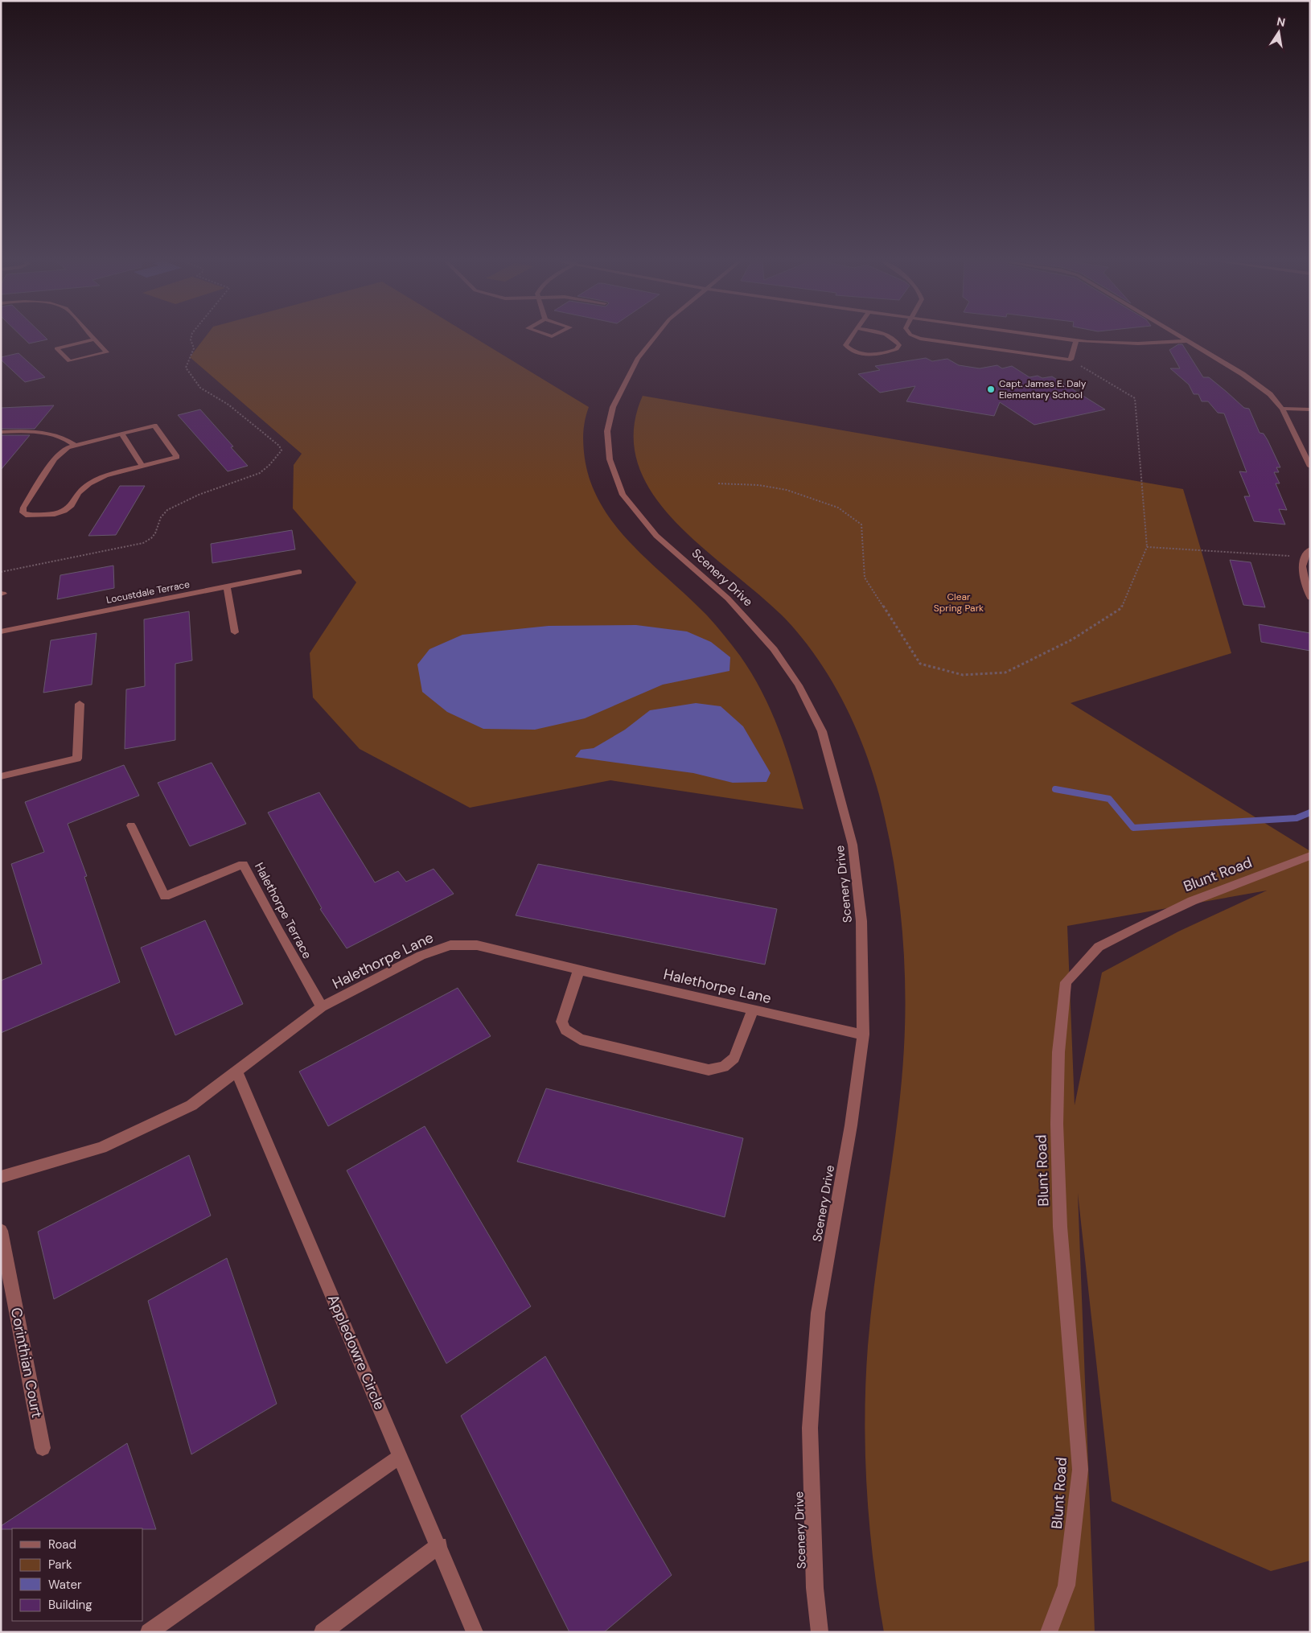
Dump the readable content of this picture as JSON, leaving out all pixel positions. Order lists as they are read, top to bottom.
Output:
{
  "streets": {
    "street": [
      "Scenery Drive",
      "Locustdale Terrace",
      "Blunt Road",
      "Halethorpe Terrace",
      "Halethorpe Lane",
      "Appledowre Circle",
      "Corinthian Court"
    ]
  },
  "crossings": [
    ["Scenery Drive", "Halethorpe Lane"],
    ["Halethorpe Terrace", "Halethorpe Lane"],
    ["Halethorpe Lane", "Appledowre Circle"]
  ],
  "parks": ["Clear Spring Park"],
  "places": ["Capt. James E. Daly Elementary School"],
  "legend": [
    "Road",
    "Park",
    "Water",
    "Building"
  ],
  "north": "top"
}
